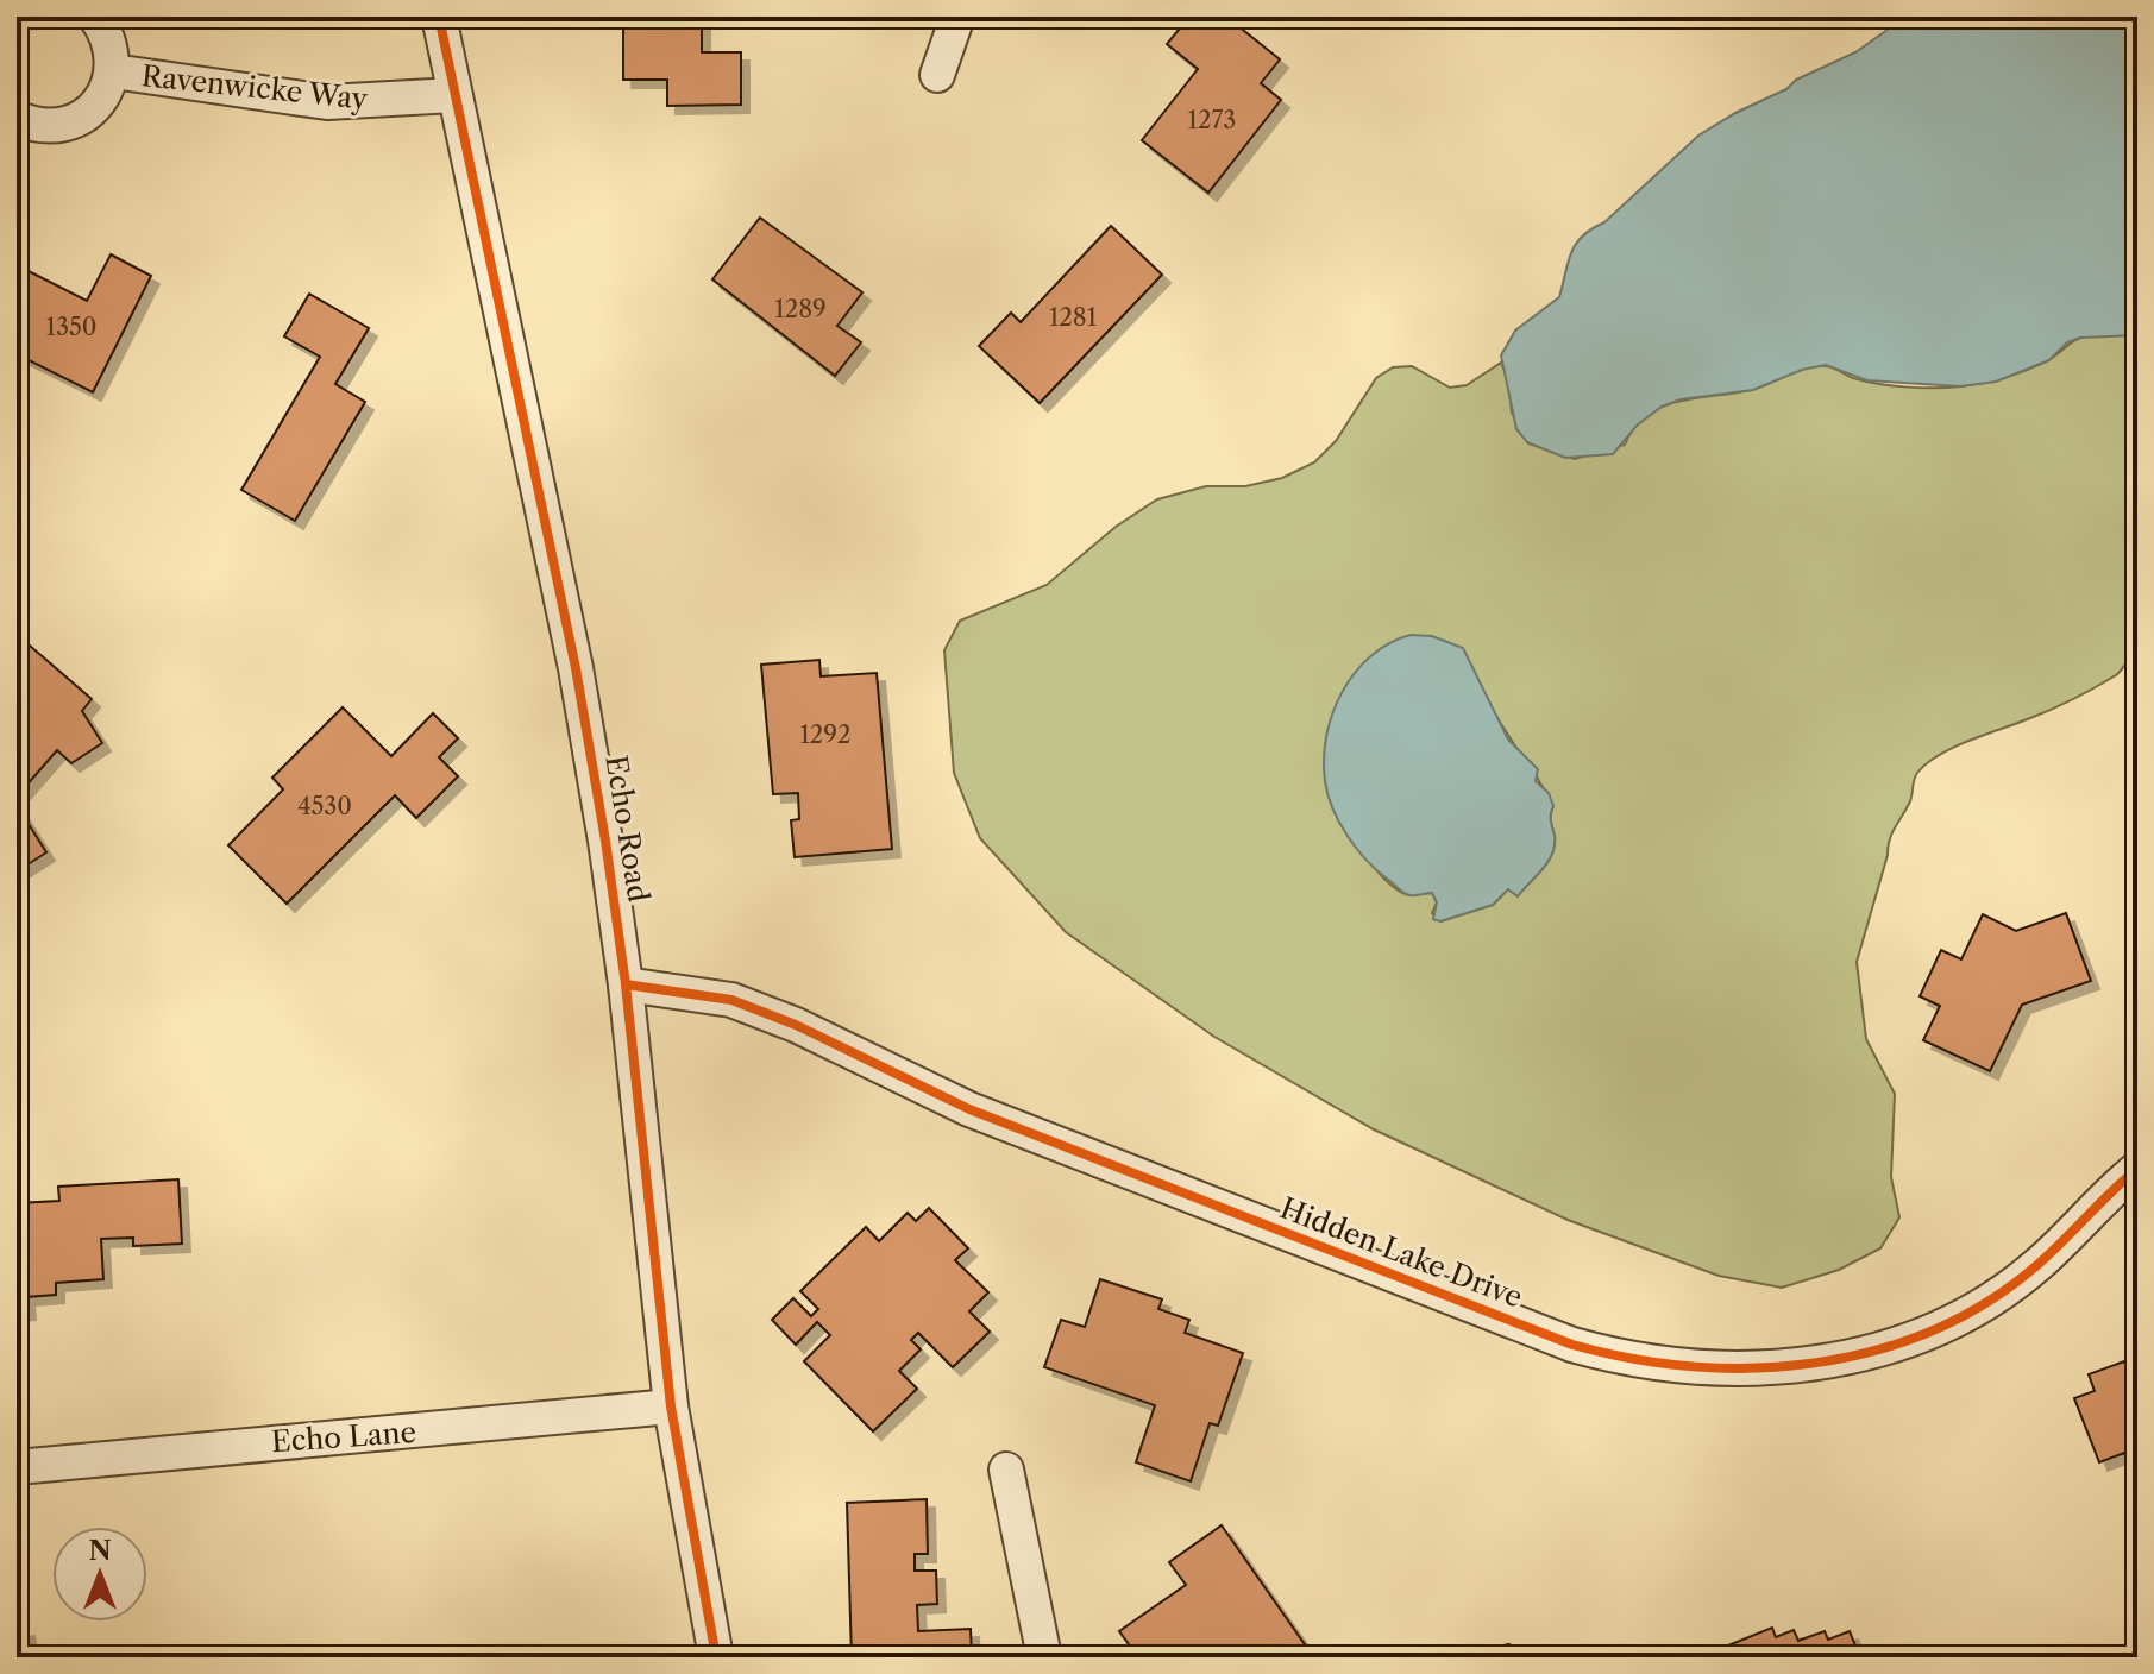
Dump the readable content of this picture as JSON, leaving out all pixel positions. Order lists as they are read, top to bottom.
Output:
{
  "streets": {
    "street": [
      "Ravenwicke Way",
      "Echo Road",
      "Hidden Lake Drive",
      "Echo Lane"
    ]
  },
  "crossings": [
    ["Ravenwicke Way", "Echo Road"],
    ["Echo Road", "Hidden Lake Drive"],
    ["Echo Road", "Echo Lane"]
  ],
  "house_numbers": [
    "1273",
    "1289",
    "1281",
    "1350",
    "1292",
    "4530"
  ],
  "north": "top"
}
